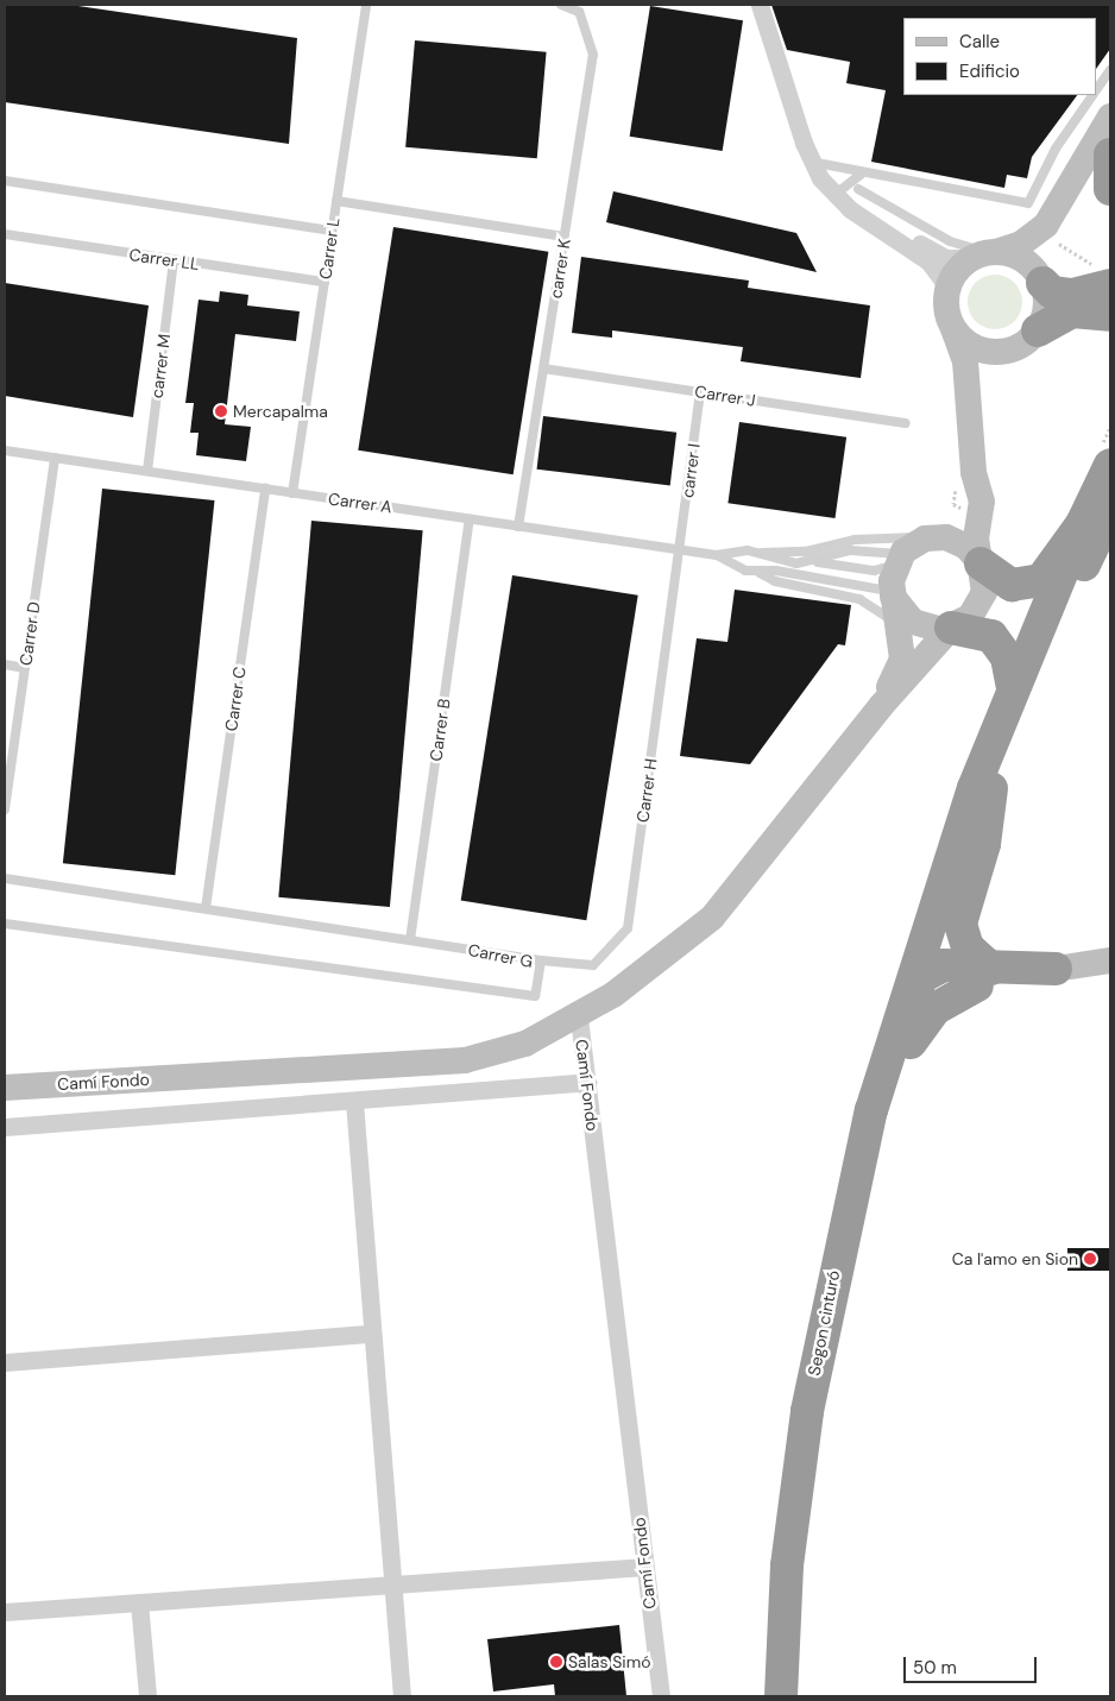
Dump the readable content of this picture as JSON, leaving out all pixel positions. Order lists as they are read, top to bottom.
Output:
{
  "streets": {
    "highway": ["Segon cinturó"],
    "street": ["Camí Fondo"],
    "lane": [
      "Carrer L",
      "Carrer LL",
      "carrer K",
      "carrer M",
      "Carrer J",
      "carrer I",
      "Carrer A",
      "Carrer D",
      "Carrer C",
      "Carrer B",
      "Carrer H",
      "Carrer G"
    ]
  },
  "crossings": [
    ["Carrer L", "Carrer LL"],
    ["Carrer L", "Carrer A"],
    ["Carrer LL", "carrer M"],
    ["carrer K", "Carrer J"],
    ["carrer K", "Carrer A"],
    ["carrer M", "Carrer A"],
    ["Carrer J", "carrer I"],
    ["carrer I", "Carrer A"],
    ["carrer I", "Carrer H"],
    ["Carrer A", "Carrer D"],
    ["Carrer A", "Carrer C"],
    ["Carrer A", "Carrer B"],
    ["Carrer A", "Carrer H"],
    ["Carrer C", "Carrer G"],
    ["Carrer B", "Carrer G"],
    ["Carrer H", "Carrer G"]
  ],
  "places": ["Mercapalma", "Ca l'amo en Sion", "Salas Simó"],
  "legend": ["Calle", "Edificio"],
  "scale_bar": "50 m"
}
